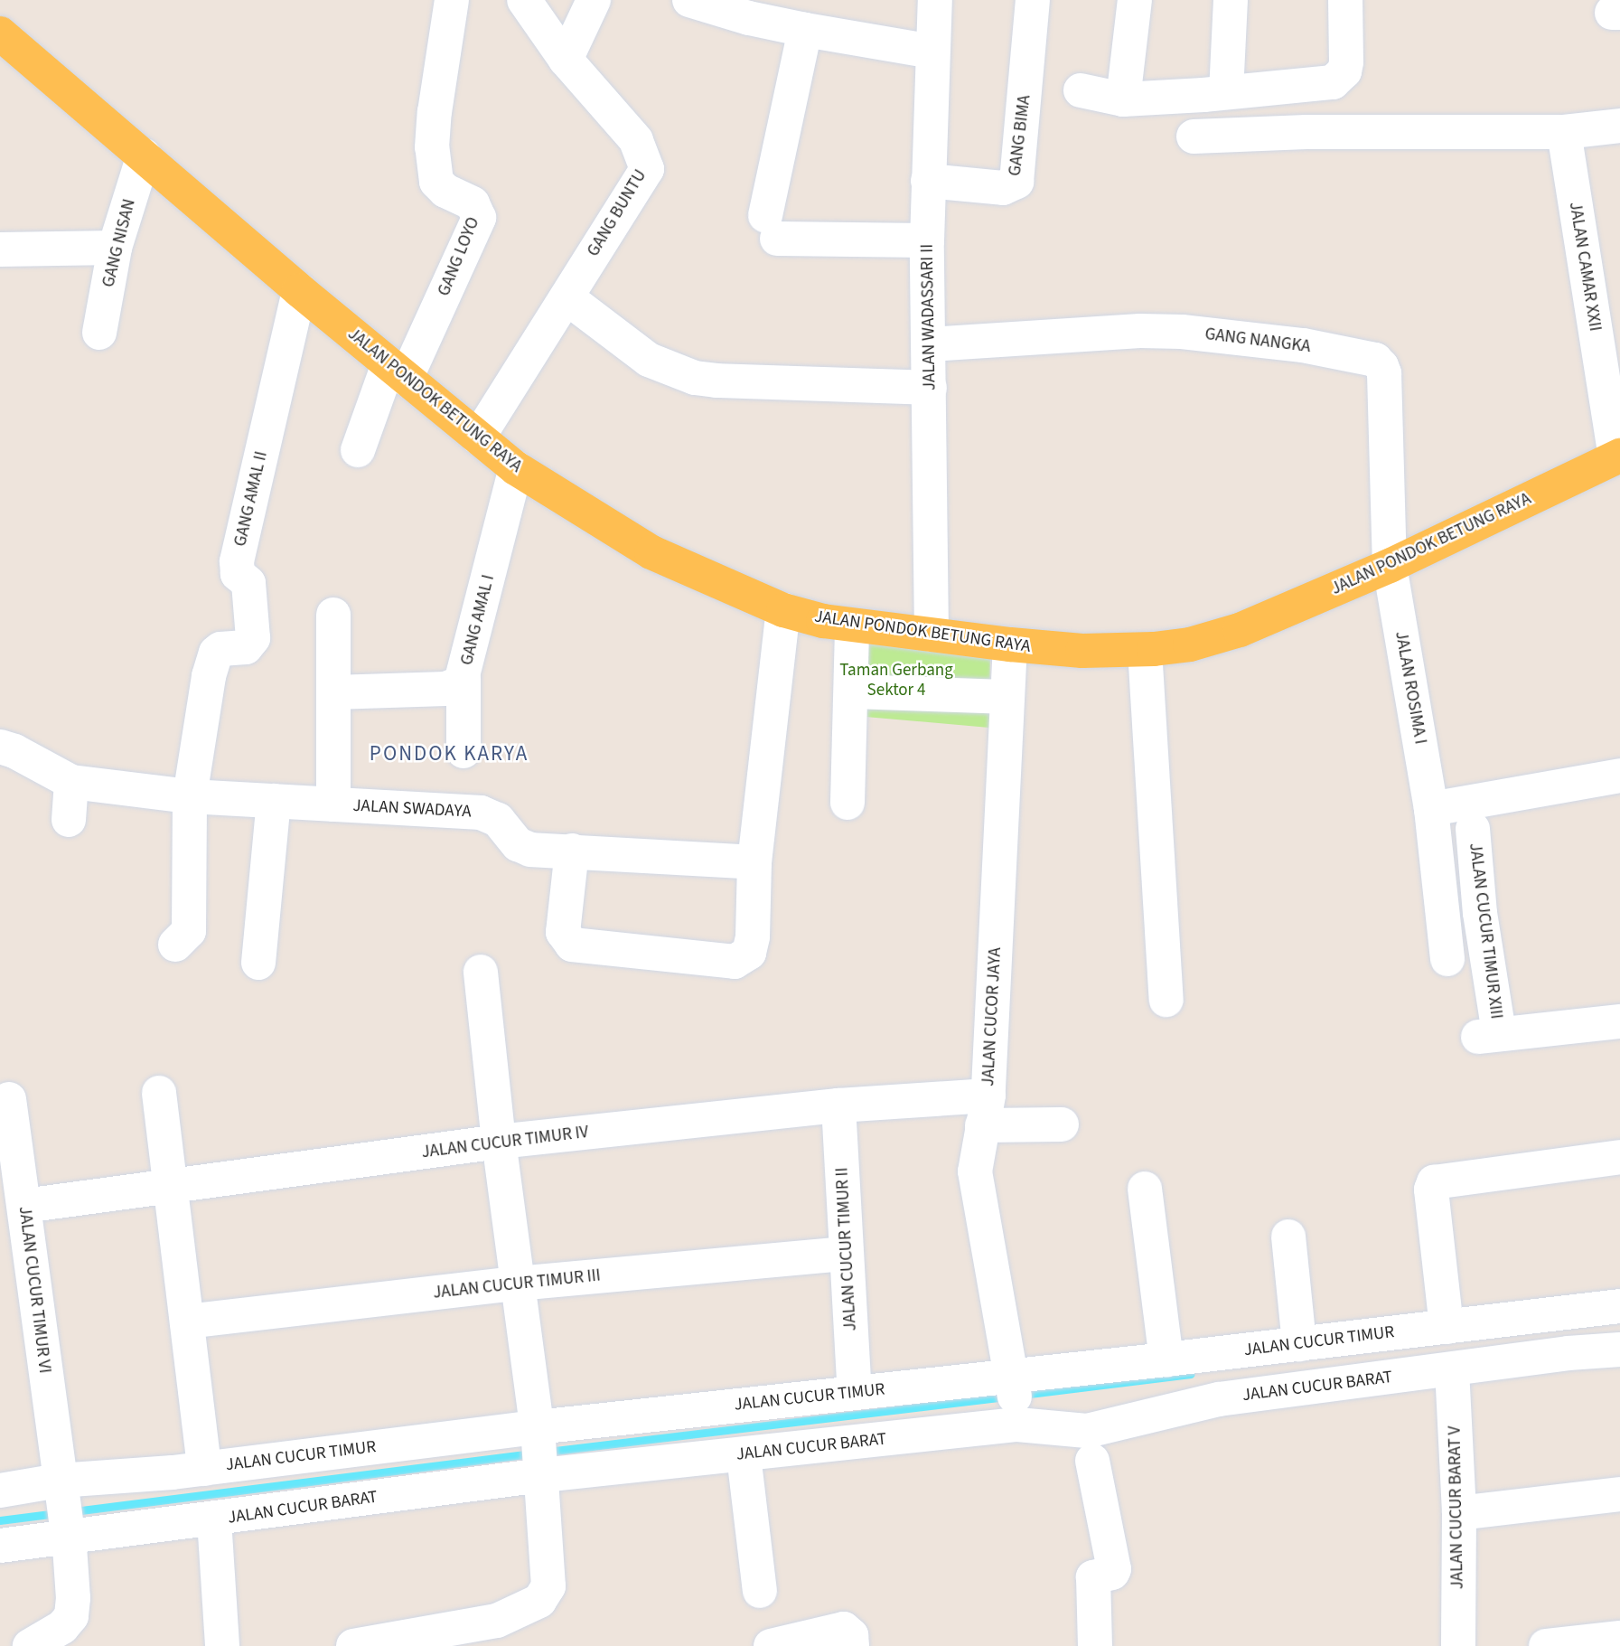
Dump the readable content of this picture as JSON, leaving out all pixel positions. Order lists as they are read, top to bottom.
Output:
{
  "streets": {
    "main road": ["JALAN PONDOK BETUNG RAYA"],
    "street": [
      "GANG BIMA",
      "GANG BUNTU",
      "GANG NISAN",
      "GANG LOYO",
      "JALAN CAMAR XXII",
      "JALAN WADASSARI II",
      "GANG NANGKA",
      "GANG AMAL II",
      "GANG AMAL I",
      "JALAN ROSIMA I",
      "JALAN SWADAYA",
      "JALAN CUCUR TIMUR XIII",
      "JALAN CUCOR JAYA",
      "JALAN CUCUR TIMUR IV",
      "JALAN CUCUR TIMUR II",
      "JALAN CUCUR TIMUR III",
      "JALAN CUCUR TIMUR VI",
      "JALAN CUCUR TIMUR",
      "JALAN CUCUR BARAT",
      "JALAN CUCUR BARAT V"
    ]
  },
  "crossings": [
    ["GANG BIMA", "JALAN WADASSARI II"],
    ["GANG BUNTU", "JALAN PONDOK BETUNG RAYA"],
    ["GANG NISAN", "JALAN PONDOK BETUNG RAYA"],
    ["GANG LOYO", "JALAN PONDOK BETUNG RAYA"],
    ["JALAN CAMAR XXII", "JALAN PONDOK BETUNG RAYA"],
    ["JALAN WADASSARI II", "GANG NANGKA"],
    ["JALAN WADASSARI II", "JALAN PONDOK BETUNG RAYA"],
    ["GANG NANGKA", "JALAN PONDOK BETUNG RAYA"],
    ["GANG NANGKA", "JALAN ROSIMA I"],
    ["JALAN PONDOK BETUNG RAYA", "GANG AMAL II"],
    ["JALAN PONDOK BETUNG RAYA", "GANG AMAL I"],
    ["JALAN PONDOK BETUNG RAYA", "JALAN ROSIMA I"],
    ["JALAN PONDOK BETUNG RAYA", "JALAN CUCOR JAYA"],
    ["GANG AMAL II", "JALAN SWADAYA"],
    ["JALAN CUCOR JAYA", "JALAN CUCUR TIMUR IV"],
    ["JALAN CUCOR JAYA", "JALAN CUCUR TIMUR"],
    ["JALAN CUCOR JAYA", "JALAN CUCUR BARAT"],
    ["JALAN CUCUR TIMUR IV", "JALAN CUCUR TIMUR II"],
    ["JALAN CUCUR TIMUR IV", "JALAN CUCUR TIMUR VI"],
    ["JALAN CUCUR TIMUR II", "JALAN CUCUR TIMUR III"],
    ["JALAN CUCUR TIMUR II", "JALAN CUCUR TIMUR"],
    ["JALAN CUCUR TIMUR VI", "JALAN CUCUR TIMUR"],
    ["JALAN CUCUR TIMUR VI", "JALAN CUCUR BARAT"],
    ["JALAN CUCUR TIMUR", "JALAN CUCUR BARAT"],
    ["JALAN CUCUR BARAT", "JALAN CUCUR BARAT V"]
  ],
  "districts": ["PONDOK KARYA"],
  "parks": ["Taman Gerbang Sektor 4"]
}
